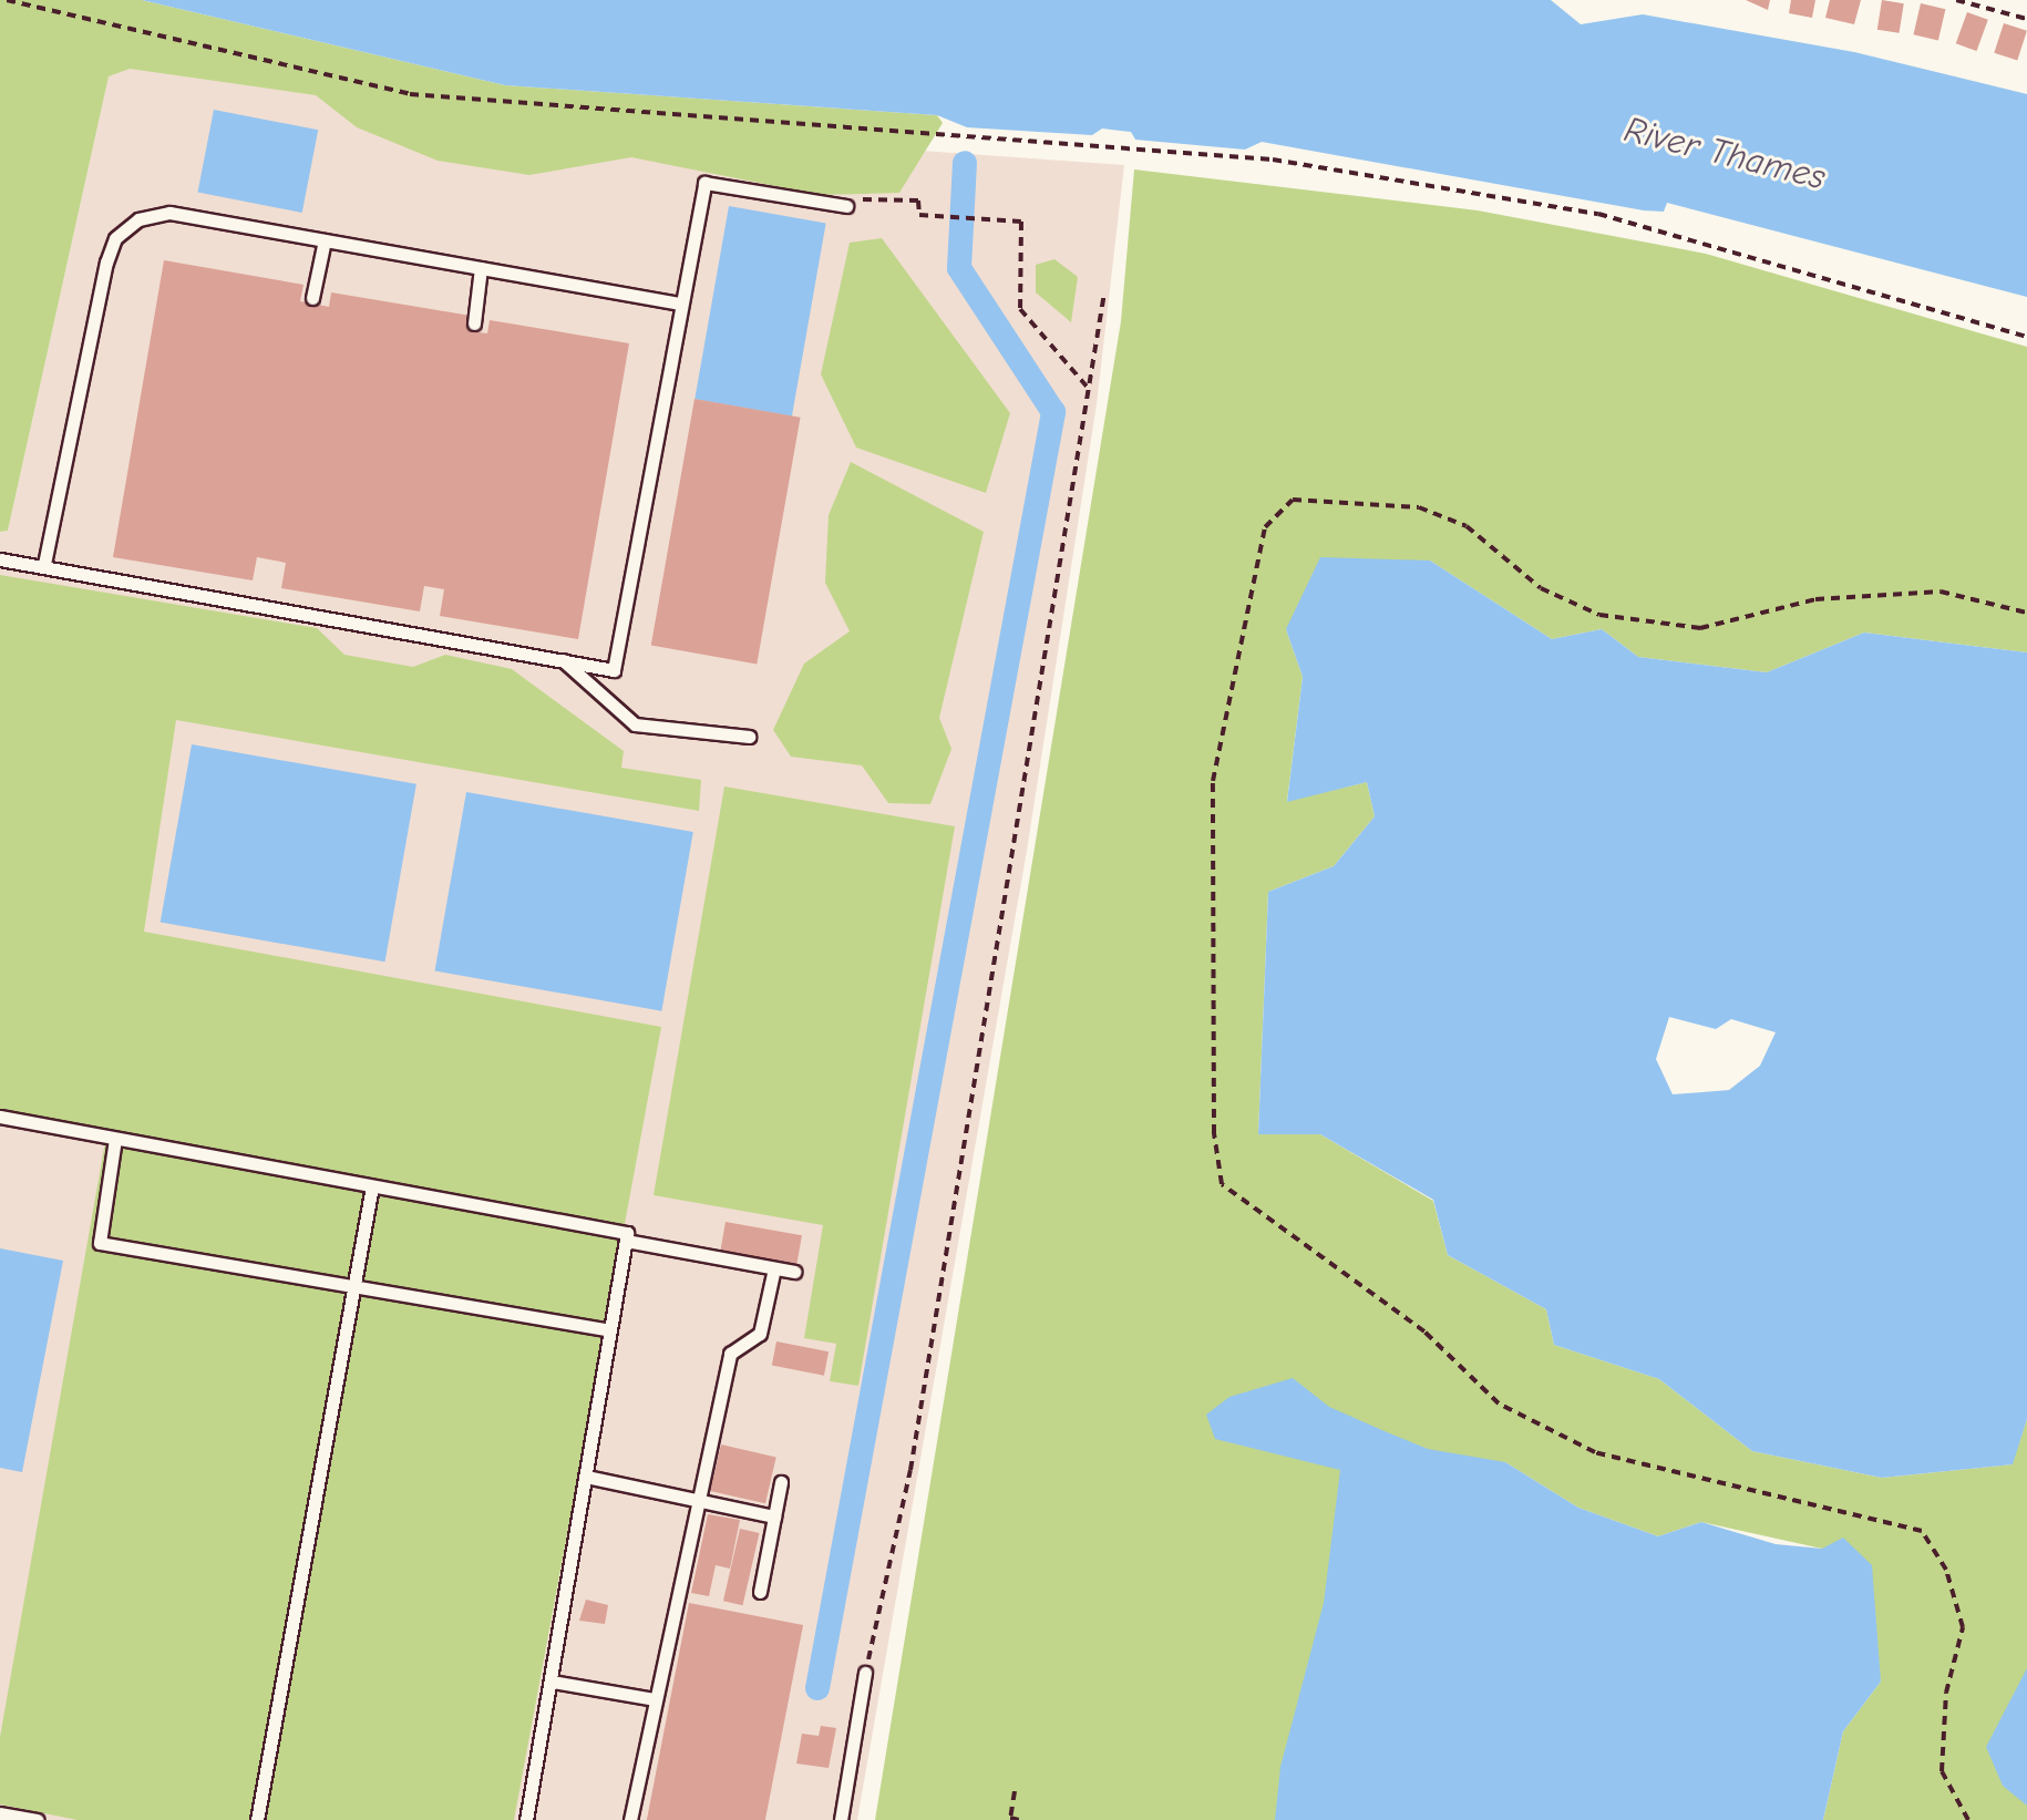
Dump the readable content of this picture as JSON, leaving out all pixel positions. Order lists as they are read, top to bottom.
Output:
{
  "water": ["River Thames"]
}
